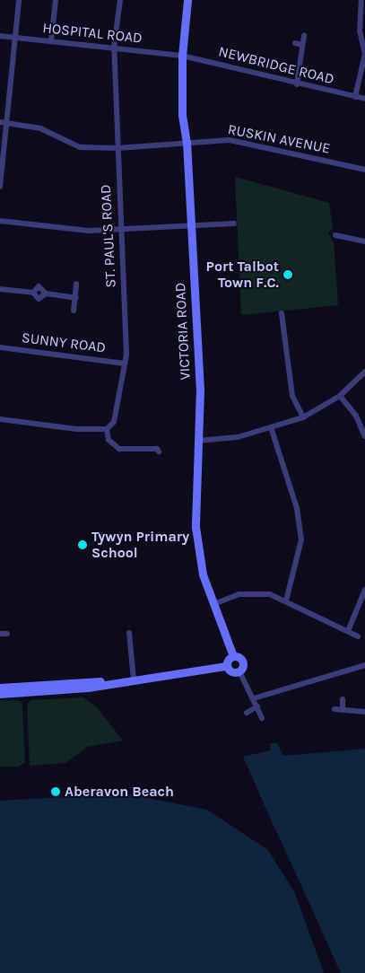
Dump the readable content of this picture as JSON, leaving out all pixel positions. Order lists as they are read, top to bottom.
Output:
{
  "streets": {
    "street": [
      "HOSPITAL ROAD",
      "NEWBRIDGE ROAD",
      "RUSKIN AVENUE",
      "ST. PAUL'S ROAD",
      "VICTORIA ROAD",
      "SUNNY ROAD"
    ]
  },
  "crossings": [
    ["HOSPITAL ROAD", "NEWBRIDGE ROAD"],
    ["HOSPITAL ROAD", "ST. PAUL'S ROAD"],
    ["HOSPITAL ROAD", "VICTORIA ROAD"],
    ["NEWBRIDGE ROAD", "VICTORIA ROAD"],
    ["RUSKIN AVENUE", "ST. PAUL'S ROAD"],
    ["RUSKIN AVENUE", "VICTORIA ROAD"],
    ["ST. PAUL'S ROAD", "SUNNY ROAD"]
  ],
  "places": ["Port Talbot Town F.C.", "Tywyn Primary School", "Aberavon Beach"]
}
